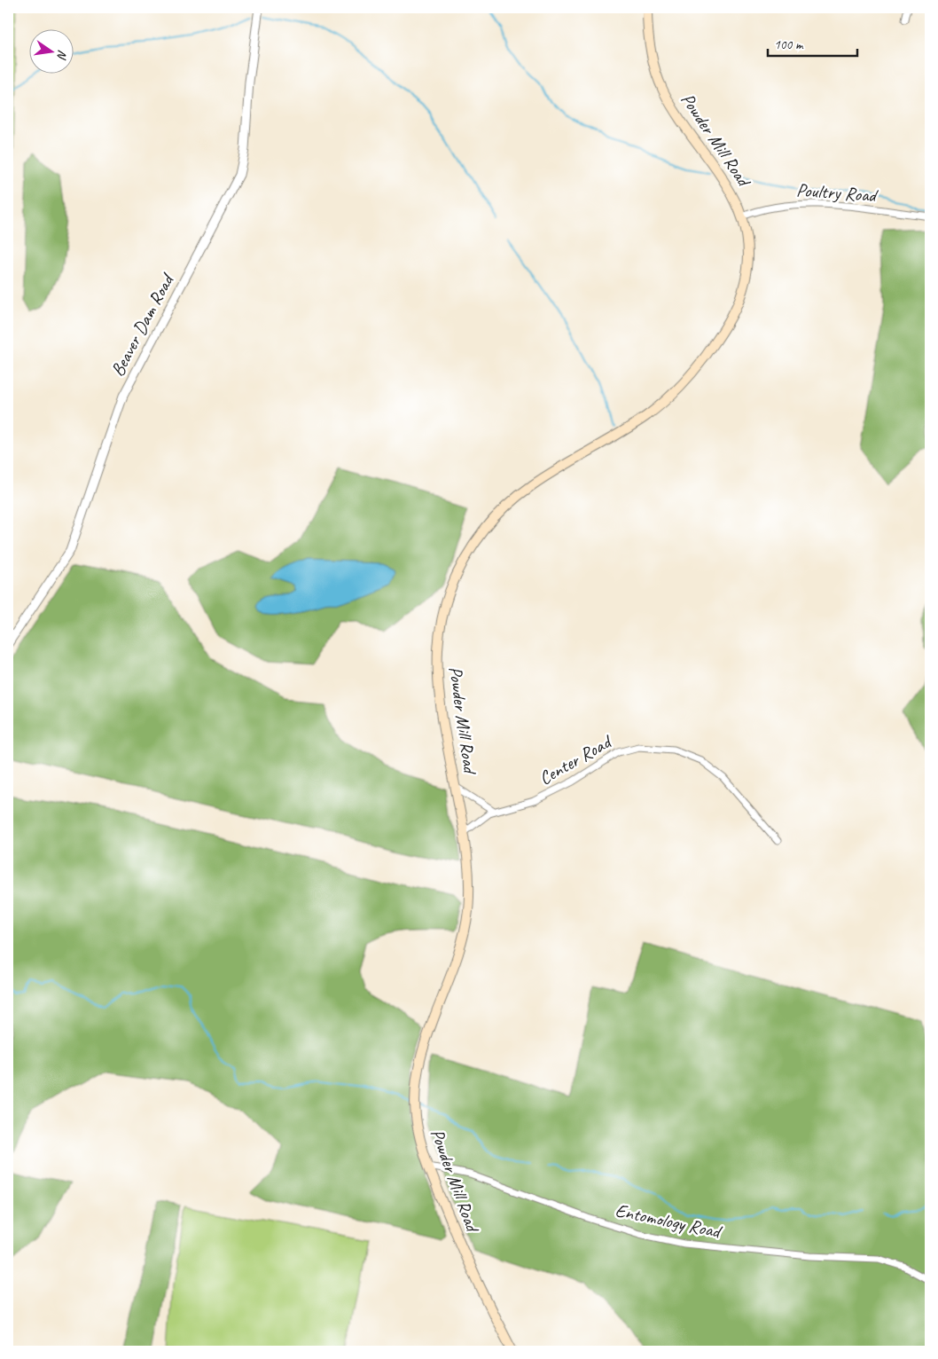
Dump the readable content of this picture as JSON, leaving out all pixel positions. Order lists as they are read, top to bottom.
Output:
{
  "streets": {
    "main road": ["Powder Mill Road"],
    "street": [
      "Poultry Road",
      "Beaver Dam Road",
      "Center Road",
      "Entomology Road"
    ]
  },
  "crossings": [
    ["Powder Mill Road", "Poultry Road"],
    ["Powder Mill Road", "Center Road"],
    ["Powder Mill Road", "Entomology Road"]
  ],
  "scale_bar": "100 m",
  "north": "right"
}
